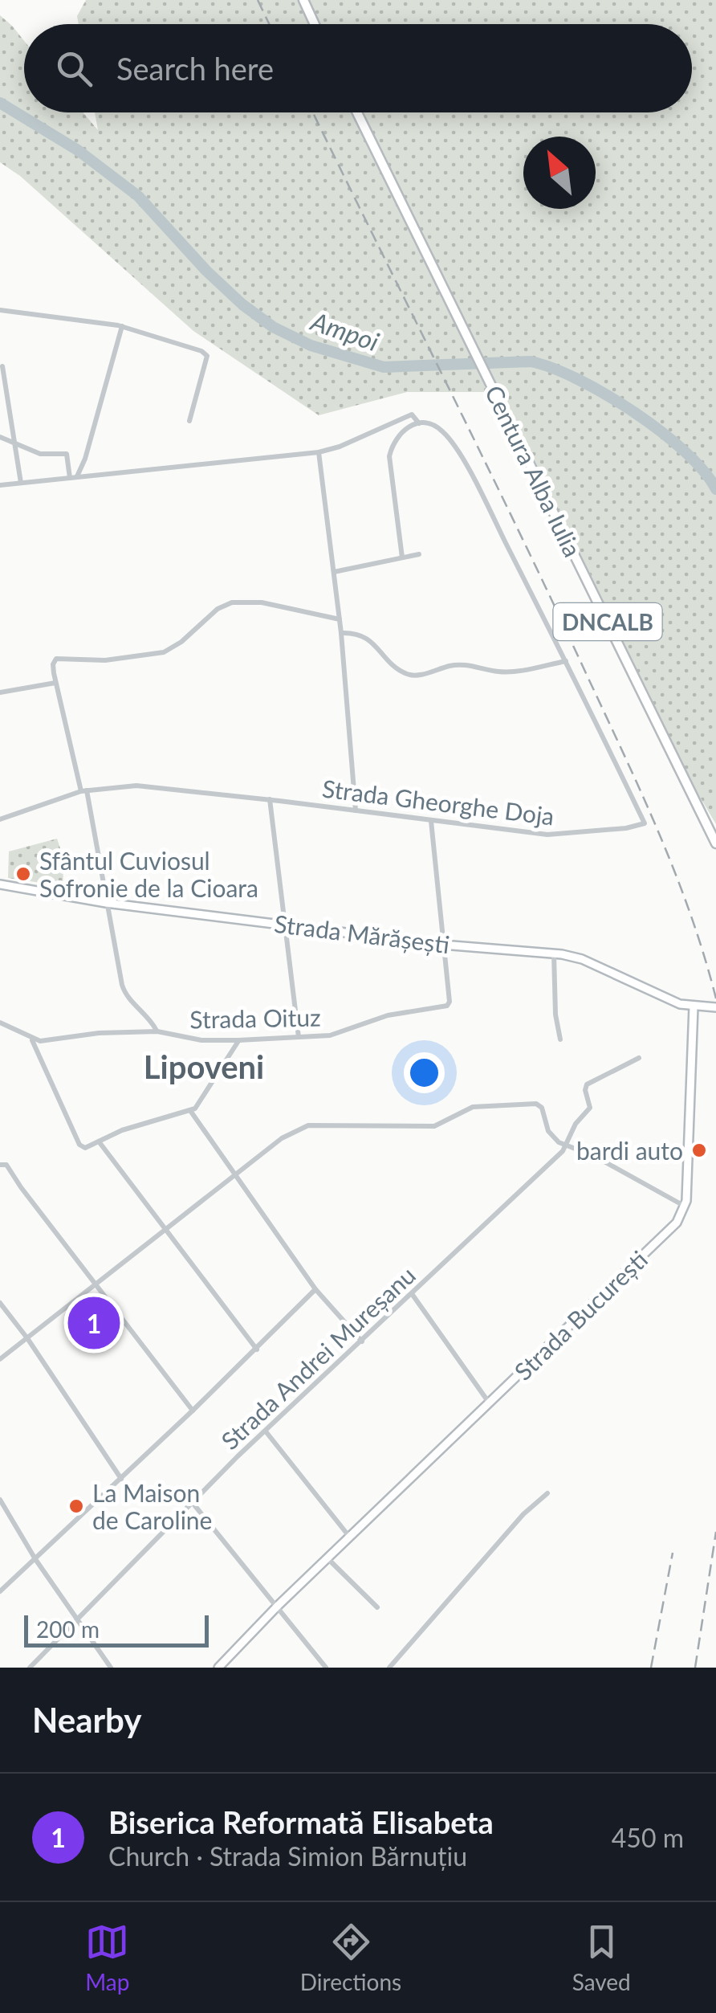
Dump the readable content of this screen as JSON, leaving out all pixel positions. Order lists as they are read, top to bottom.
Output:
{
  "streets": {
    "main road": [
      "Centura Alba Iulia",
      "DNCALB",
      "Strada Mărășești",
      "Strada București"
    ],
    "street": ["Strada Gheorghe Doja", "Strada Oituz", "Strada Andrei Mureșanu"]
  },
  "crossings": [
    ["Strada Gheorghe Doja", "Strada Oituz"],
    ["Strada Mărășești", "Strada Oituz"]
  ],
  "districts": ["Lipoveni"],
  "water": ["Ampoi"],
  "places": ["Sfântul Cuviosul Sofronie de la Cioara", "bardi auto", "La Maison de Caroline"],
  "scale_bar": "200 m",
  "north": "top left",
  "page": {
    "search": "Search here",
    "pins": "1",
    "scale": "200 m",
    "heading": "Nearby",
    "list": [
      {
        "mark": "1",
        "name": "Biserica Reformată Elisabeta",
        "note": "Church · Strada Simion Bărnuțiu",
        "value": "450 m"
      }
    ],
    "nav": ["Map", "Directions", "Saved"]
  }
}
